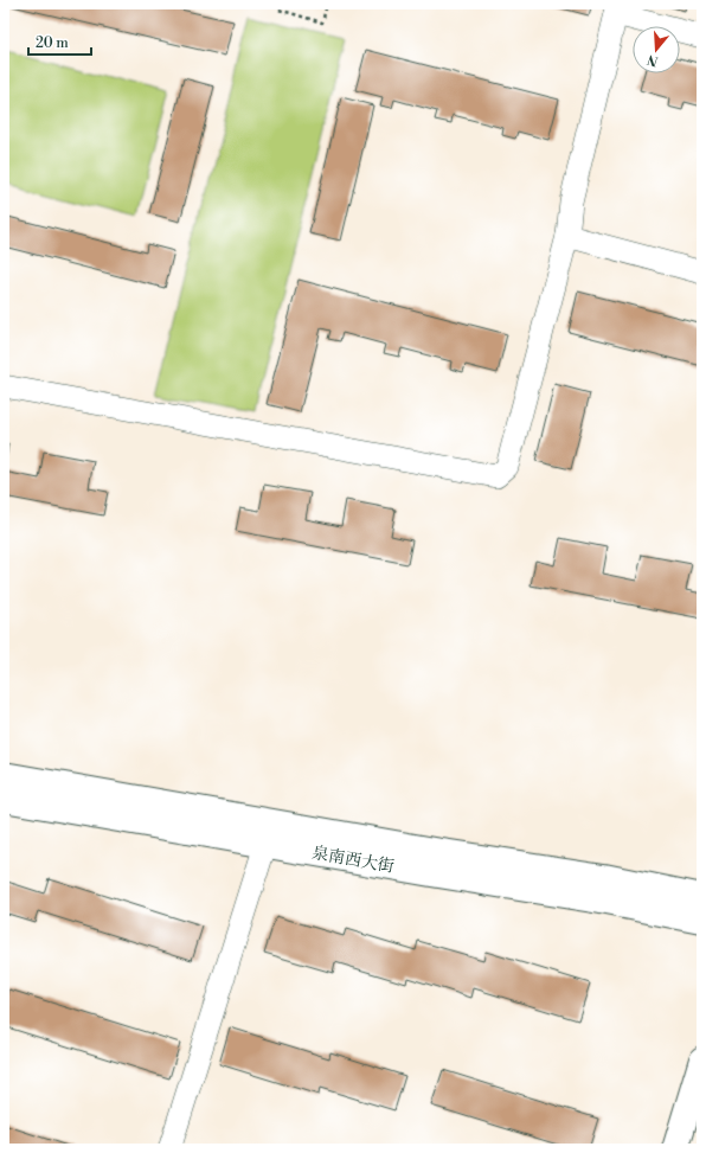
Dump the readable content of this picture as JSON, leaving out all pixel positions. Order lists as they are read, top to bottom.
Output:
{
  "streets": {
    "main road": ["泉南西大街"]
  },
  "scale_bar": "20 m",
  "north": "bottom"
}
